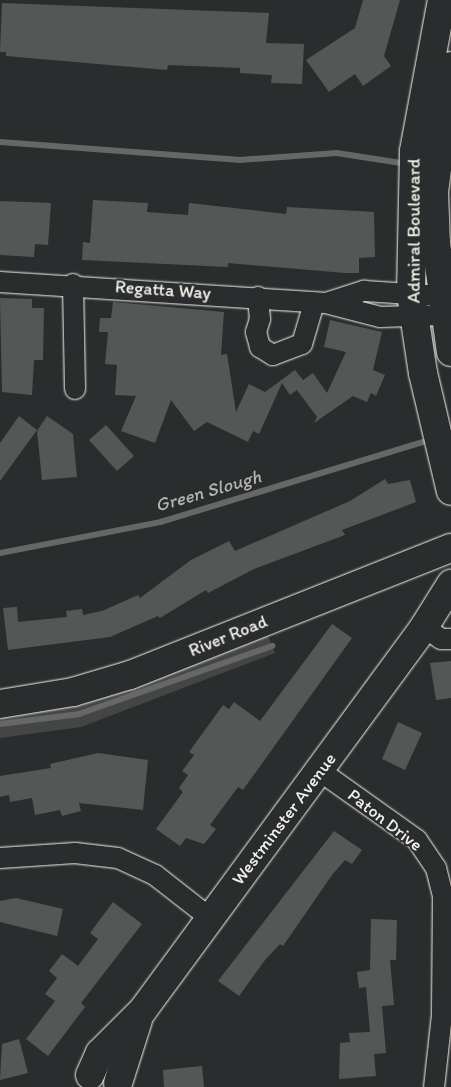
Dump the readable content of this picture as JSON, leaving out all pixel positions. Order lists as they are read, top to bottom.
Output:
{
  "streets": {
    "street": [
      "Admiral Boulevard",
      "Regatta Way",
      "River Road",
      "Westminster Avenue",
      "Paton Drive"
    ]
  },
  "crossings": [
    ["Admiral Boulevard", "Regatta Way"],
    ["Westminster Avenue", "Paton Drive"]
  ],
  "water": ["Green Slough"]
}
